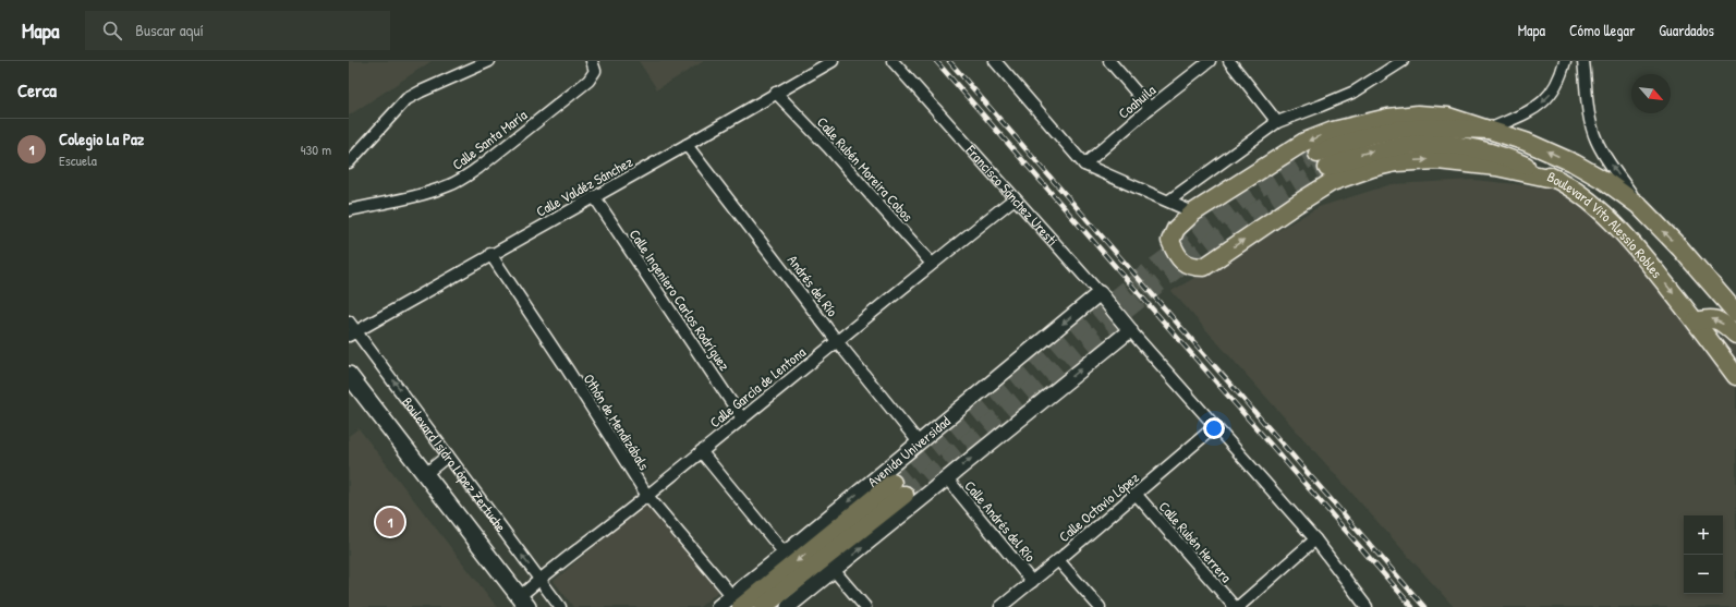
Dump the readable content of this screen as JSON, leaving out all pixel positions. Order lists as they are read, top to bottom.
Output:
{
  "streets": {
    "main road": ["Boulevard Vito Alessio Robles", "Avenida Universidad", "Boulevard Isidro López Zertuche"],
    "street": [
      "Coahuila",
      "Calle Santa María",
      "Calle Rubén Moreira Cobos",
      "Calle Valdéz Sánchez",
      "Francisco Sánchez Uresti",
      "Andrés del Río",
      "Calle Ingeniero Carlos Rodríguez",
      "Calle García de Lentona",
      "Othón de Mendizábals",
      "Calle Octavio López",
      "Calle Andrés del Río",
      "Calle Rubén Herrera"
    ]
  },
  "crossings": [
    ["Calle Rubén Moreira Cobos", "Calle Valdéz Sánchez"],
    ["Calle Rubén Moreira Cobos", "Calle García de Lentona"],
    ["Calle Valdéz Sánchez", "Andrés del Río"],
    ["Calle Valdéz Sánchez", "Calle Ingeniero Carlos Rodríguez"],
    ["Calle Valdéz Sánchez", "Othón de Mendizábals"],
    ["Calle Valdéz Sánchez", "Boulevard Isidro López Zertuche"],
    ["Francisco Sánchez Uresti", "Calle García de Lentona"],
    ["Francisco Sánchez Uresti", "Avenida Universidad"],
    ["Andrés del Río", "Calle García de Lentona"],
    ["Andrés del Río", "Avenida Universidad"],
    ["Calle Ingeniero Carlos Rodríguez", "Calle García de Lentona"],
    ["Calle García de Lentona", "Othón de Mendizábals"],
    ["Calle García de Lentona", "Boulevard Isidro López Zertuche"],
    ["Othón de Mendizábals", "Avenida Universidad"],
    ["Calle Octavio López", "Calle Andrés del Río"],
    ["Calle Octavio López", "Calle Rubén Herrera"]
  ],
  "one_way": ["Boulevard Isidro López Zertuche"],
  "north": "bottom right",
  "page": {
    "header": "Mapa",
    "search": "Buscar aquí",
    "nav": ["Mapa", "Cómo llegar", "Guardados"],
    "heading": "Cerca",
    "list": [
      {
        "mark": "1",
        "name": "Colegio La Paz",
        "note": "Escuela",
        "value": "430 m"
      }
    ],
    "pins": "1",
    "map_buttons": ["+", "−"]
  }
}
